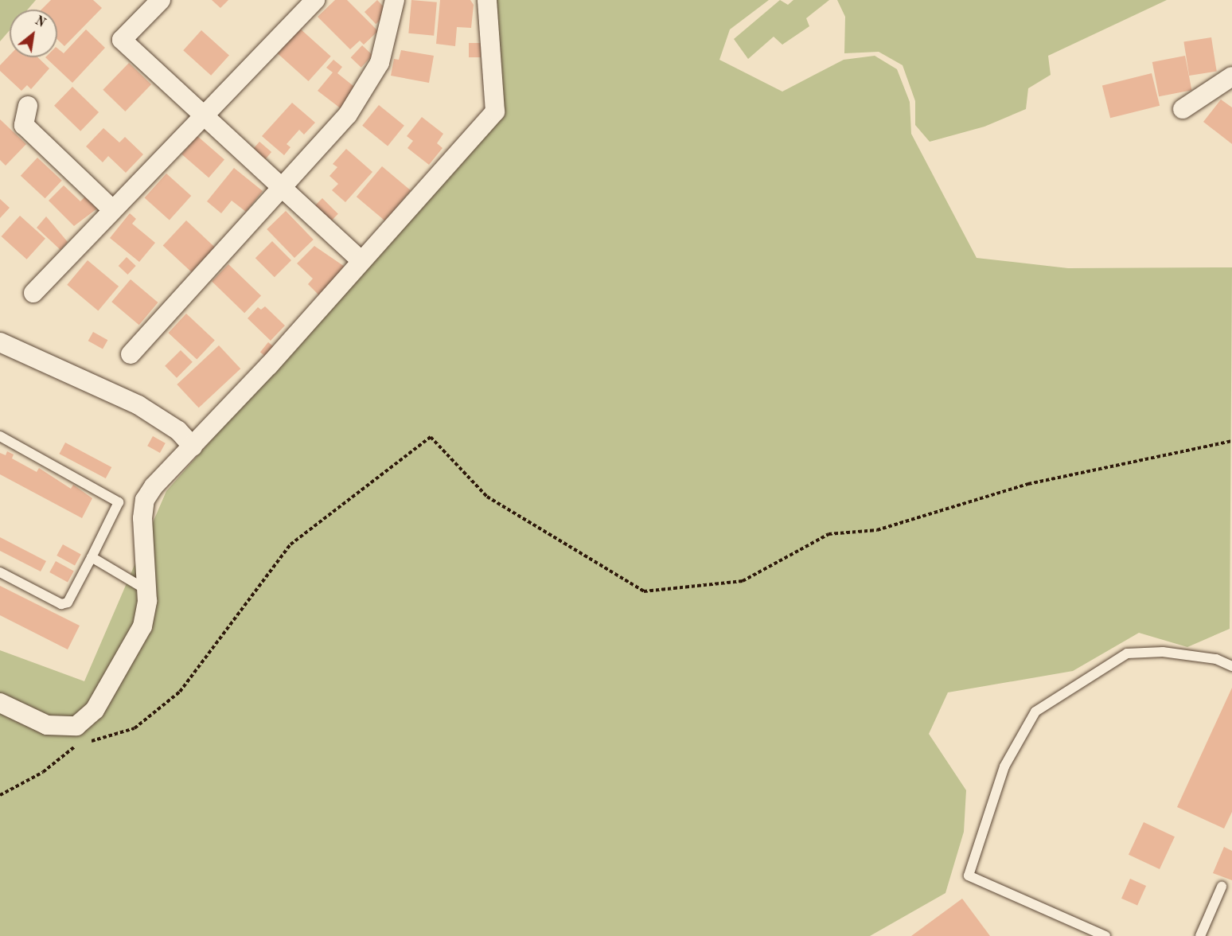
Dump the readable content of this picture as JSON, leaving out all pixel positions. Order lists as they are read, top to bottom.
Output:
{
  "north": "top right"
}
